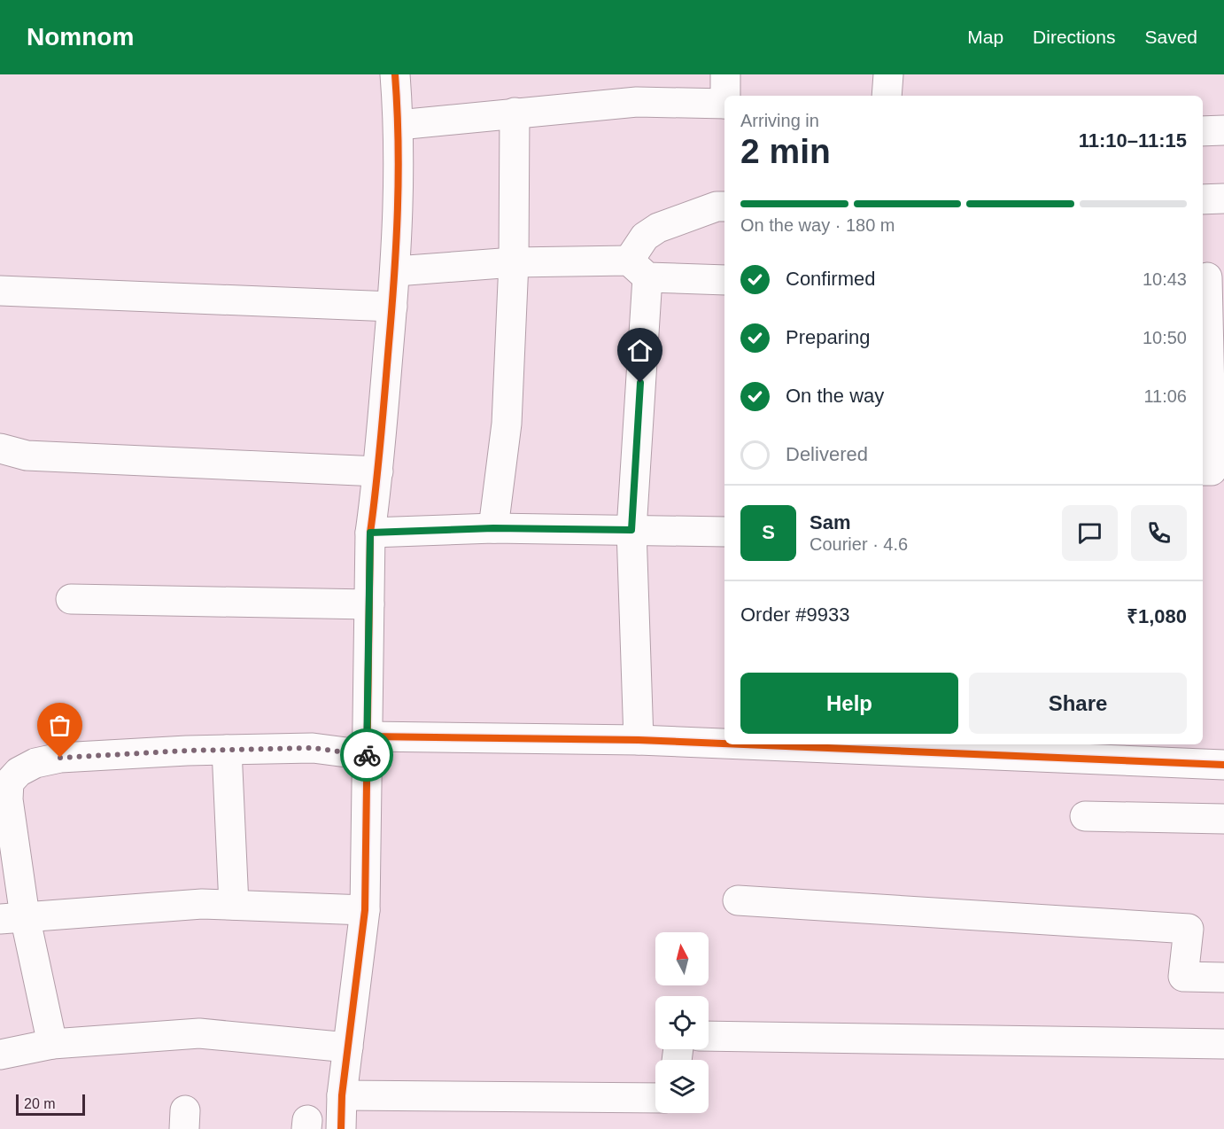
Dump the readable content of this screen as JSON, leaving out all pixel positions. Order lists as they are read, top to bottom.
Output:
{
  "scale_bar": "20 m",
  "north": "top",
  "page": {
    "header": "Nomnom",
    "nav": ["Map", "Directions", "Saved"],
    "heading": ["2 min", "Arriving in", "11:10–11:15"],
    "panel": [
      "Sam",
      "Courier · 4.6",
      "Order #9933",
      "₹1,080"
    ],
    "bar": "On the way · 180 m",
    "list": [
      ["Confirmed", "10:43"],
      ["Preparing", "10:50"],
      ["On the way", "11:06"],
      "Delivered"
    ],
    "round": "S",
    "buttons": ["Help", "Share"],
    "scale": "20 m"
  }
}
